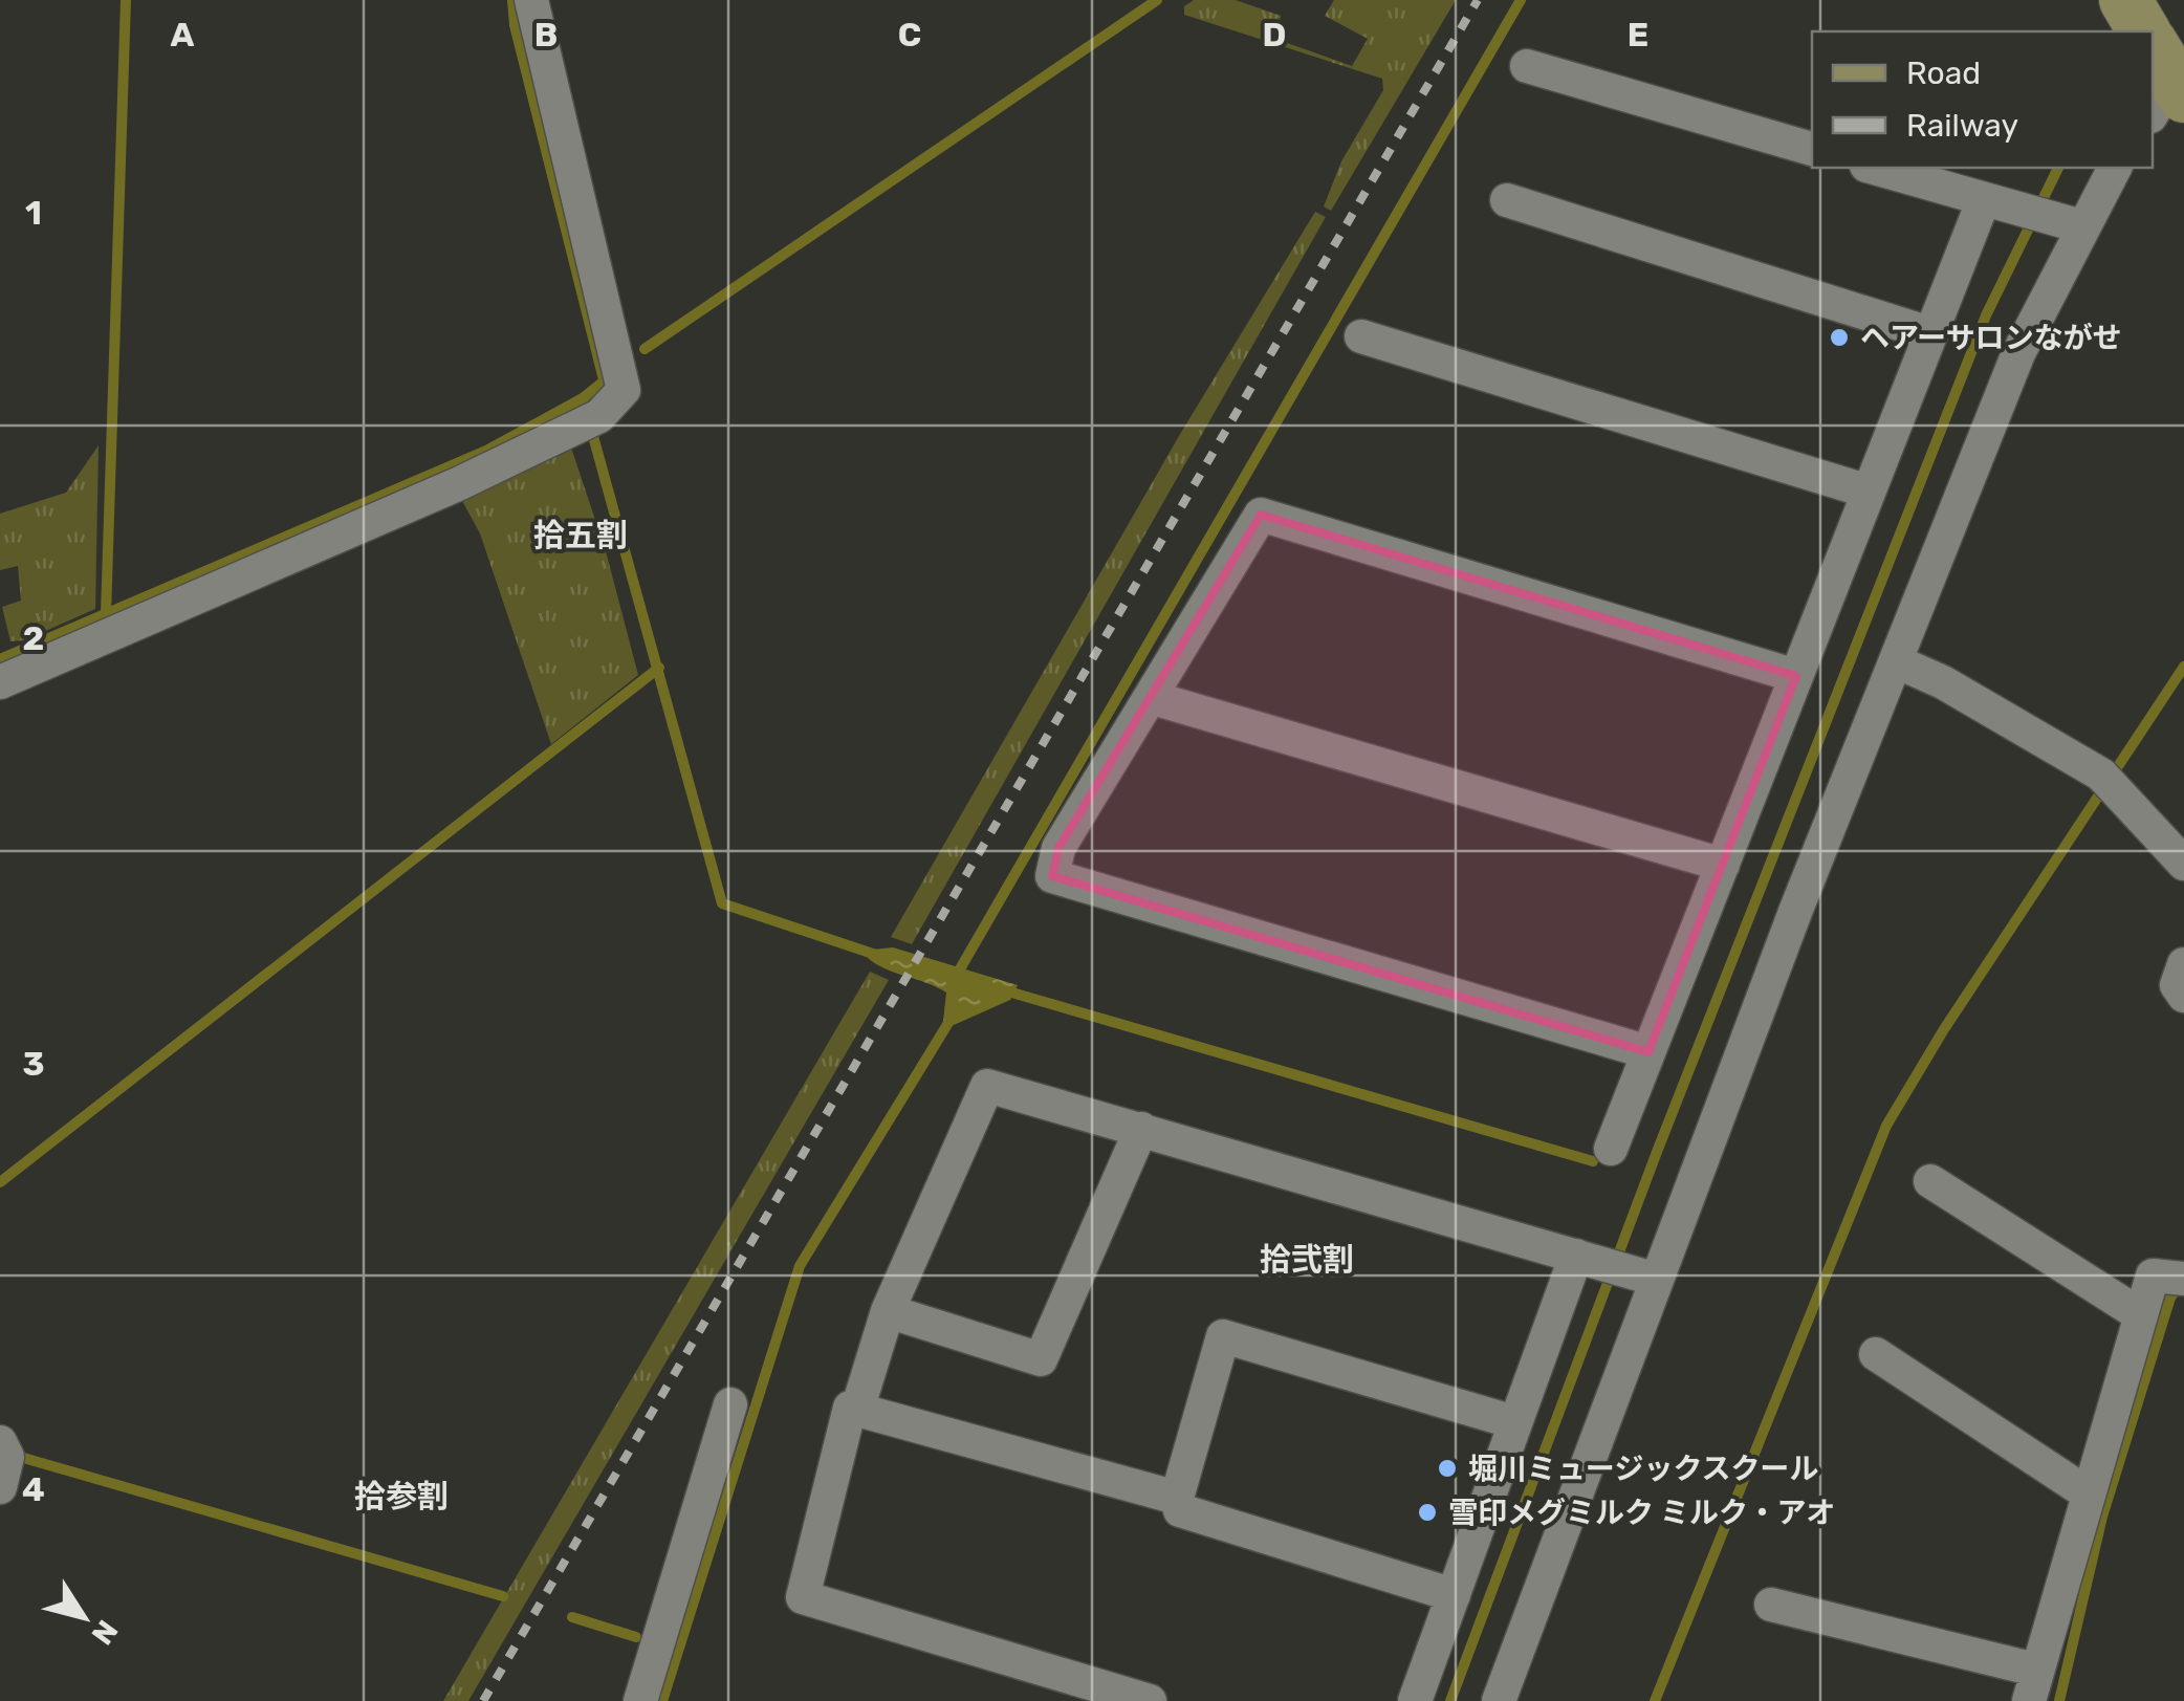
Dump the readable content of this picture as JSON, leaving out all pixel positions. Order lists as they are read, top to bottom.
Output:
{
  "districts": ["拾五割", "拾弐割", "拾参割"],
  "places": ["ヘアーサロンながせ", "堀川ミュージックスクール", "雪印メグミルク ミルク・アオ"],
  "legend": ["Road", "Railway"],
  "north": "bottom right",
  "grid": {
    "columns": [
      "A",
      "B",
      "C",
      "D",
      "E"
    ],
    "rows": [
      "1",
      "2",
      "3",
      "4"
    ]
  }
}
